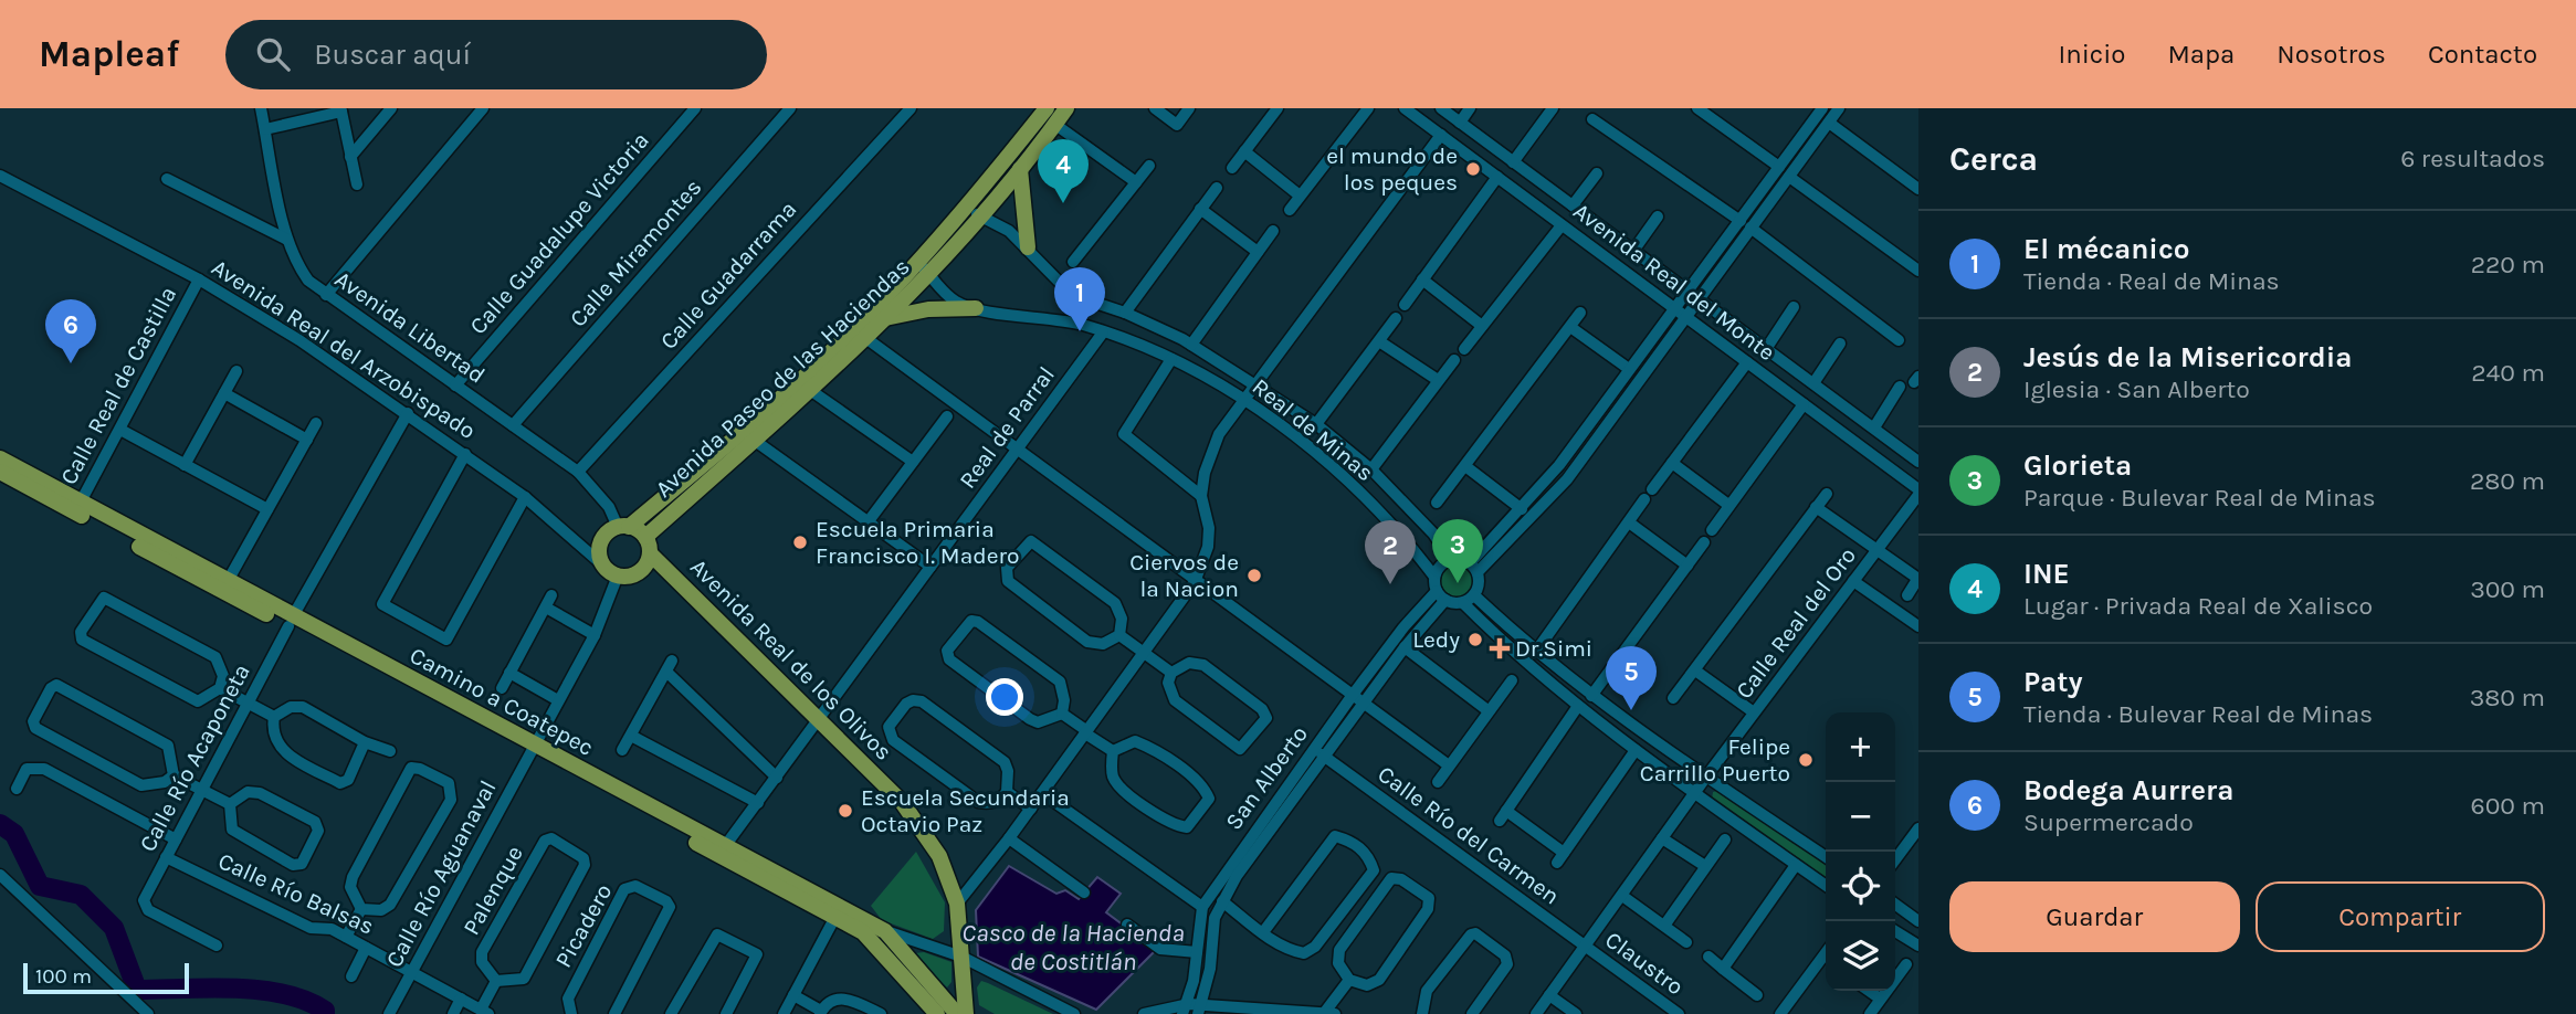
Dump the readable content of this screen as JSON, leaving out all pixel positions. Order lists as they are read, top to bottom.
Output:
{
  "streets": {
    "main road": ["Avenida Paseo de las Haciendas", "Avenida Real de los Olivos", "Camino a Coatepec"],
    "street": [
      "Calle Guadalupe Victoria",
      "Calle Miramontes",
      "Calle Guadarrama",
      "Avenida Real del Monte",
      "Avenida Libertad",
      "Avenida Real del Arzobispado",
      "Calle Real de Castilla",
      "Real de Parral",
      "Real de Minas",
      "Calle Real del Oro",
      "Calle Río Acaponeta",
      "San Alberto",
      "Calle Río del Carmen",
      "Calle Río Aguanaval",
      "Palenque",
      "Calle Río Balsas",
      "Picadero",
      "Claustro"
    ]
  },
  "crossings": [
    ["Calle Guadalupe Victoria", "Avenida Libertad"],
    ["Calle Miramontes", "Avenida Libertad"],
    ["Calle Guadarrama", "Avenida Libertad"],
    ["Avenida Libertad", "Avenida Real del Arzobispado"],
    ["Avenida Libertad", "Avenida Paseo de las Haciendas"],
    ["Avenida Libertad", "Avenida Real de los Olivos"],
    ["Avenida Libertad", "Calle Río Aguanaval"],
    ["Avenida Real del Arzobispado", "Avenida Paseo de las Haciendas"],
    ["Avenida Real del Arzobispado", "Calle Real de Castilla"],
    ["Avenida Real del Arzobispado", "Avenida Real de los Olivos"],
    ["Avenida Real del Arzobispado", "Calle Río Acaponeta"],
    ["Avenida Real del Arzobispado", "Calle Río Aguanaval"],
    ["Avenida Paseo de las Haciendas", "Real de Minas"],
    ["Avenida Paseo de las Haciendas", "Avenida Real de los Olivos"],
    ["Avenida Paseo de las Haciendas", "Calle Río Aguanaval"],
    ["Calle Real de Castilla", "Camino a Coatepec"],
    ["Real de Parral", "Real de Minas"],
    ["Real de Parral", "Avenida Real de los Olivos"],
    ["Real de Parral", "Camino a Coatepec"],
    ["Real de Minas", "San Alberto"],
    ["Calle Real del Oro", "Calle Río del Carmen"],
    ["Calle Real del Oro", "Claustro"],
    ["Avenida Real de los Olivos", "Camino a Coatepec"],
    ["Avenida Real de los Olivos", "Calle Río Aguanaval"],
    ["Camino a Coatepec", "Calle Río Acaponeta"],
    ["Camino a Coatepec", "Calle Río Aguanaval"],
    ["Calle Río Acaponeta", "Calle Río Balsas"],
    ["San Alberto", "Calle Río del Carmen"],
    ["Calle Río del Carmen", "Claustro"],
    ["Calle Río Aguanaval", "Calle Río Balsas"]
  ],
  "water": ["Casco de la Hacienda de Costitlán"],
  "places": {
    "other": [
      "el mundo de los peques",
      "Escuela Primaria Francisco I. Madero",
      "Ciervos de la Nacion",
      "Ledy",
      "Felipe Carrillo Puerto",
      "Escuela Secundaria Octavio Paz"
    ],
    "health": ["Dr.Simi"]
  },
  "scale_bar": "100 m",
  "page": {
    "header": "Mapleaf",
    "search": "Buscar aquí",
    "nav": [
      "Inicio",
      "Mapa",
      "Nosotros",
      "Contacto"
    ],
    "heading": ["Cerca", "6 resultados"],
    "pins": [
      "4",
      "1",
      "6",
      "3",
      "2",
      "5"
    ],
    "list": [
      {
        "mark": "1",
        "name": "El mécanico",
        "note": "Tienda · Real de Minas",
        "value": "220 m"
      },
      {
        "mark": "2",
        "name": "Jesús de la Misericordia",
        "note": "Iglesia · San Alberto",
        "value": "240 m"
      },
      {
        "mark": "3",
        "name": "Glorieta",
        "note": "Parque · Bulevar Real de Minas",
        "value": "280 m"
      },
      {
        "mark": "4",
        "name": "INE",
        "note": "Lugar · Privada Real de Xalisco",
        "value": "300 m"
      },
      {
        "mark": "5",
        "name": "Paty",
        "note": "Tienda · Bulevar Real de Minas",
        "value": "380 m"
      },
      {
        "mark": "6",
        "name": "Bodega Aurrera",
        "note": "Supermercado",
        "value": "600 m"
      }
    ],
    "map_buttons": ["+", "−"],
    "buttons": ["Guardar", "Compartir"],
    "scale": "100 m"
  }
}
